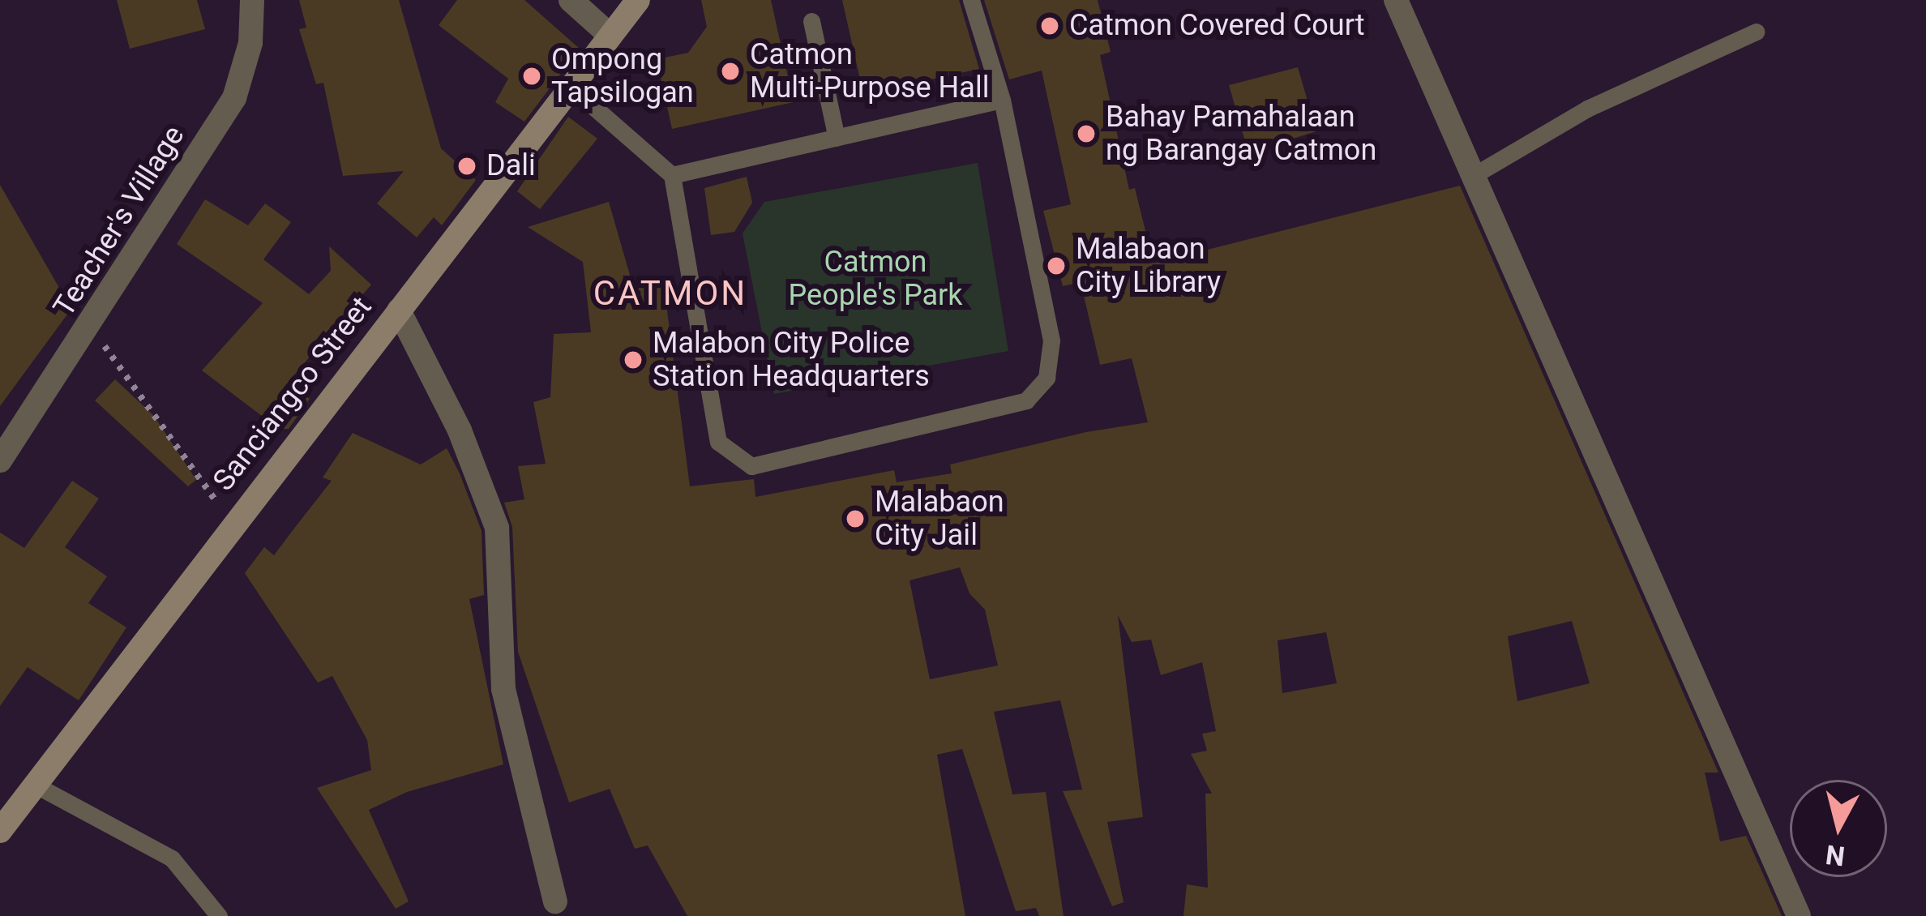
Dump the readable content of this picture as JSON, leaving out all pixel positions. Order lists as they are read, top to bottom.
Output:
{
  "streets": {
    "main road": ["Sanciangco Street"],
    "street": ["Teacher's Village"]
  },
  "districts": ["CATMON"],
  "parks": ["Catmon People's Park"],
  "places": [
    "Catmon Covered Court",
    "Catmon Multi-Purpose Hall",
    "Ompong Tapsilogan",
    "Bahay Pamahalaan ng Barangay Catmon",
    "Dali",
    "Malabaon City Library",
    "Malabon City Police Station Headquarters",
    "Malabaon City Jail"
  ],
  "north": "bottom"
}
